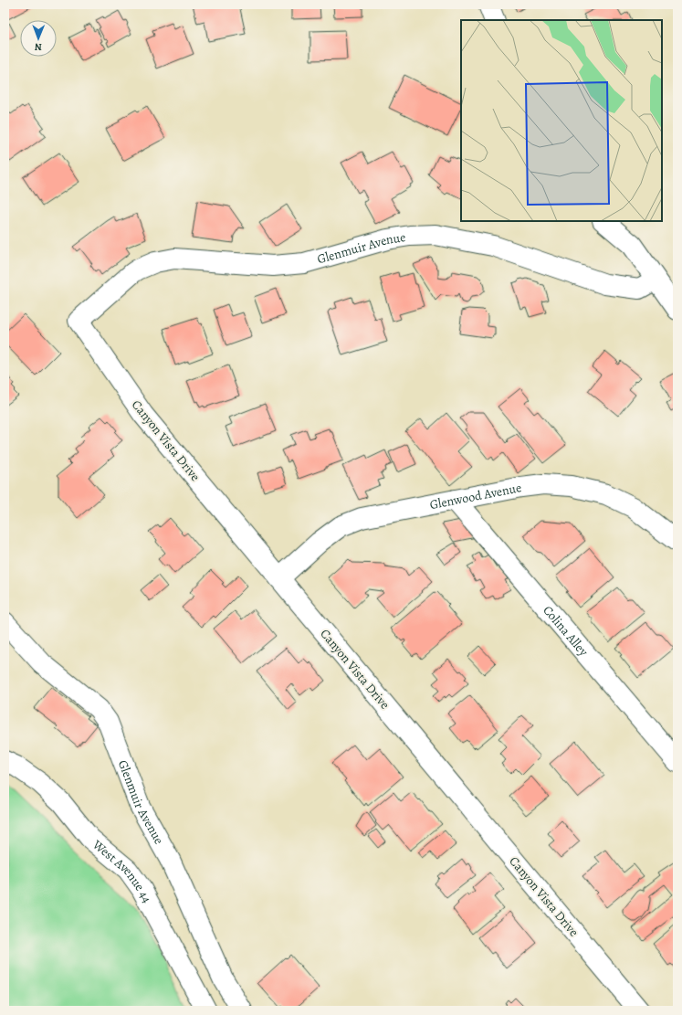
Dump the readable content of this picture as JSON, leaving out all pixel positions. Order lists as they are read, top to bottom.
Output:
{
  "streets": {
    "street": [
      "Glenmuir Avenue",
      "Canyon Vista Drive",
      "Glenwood Avenue",
      "Colina Alley",
      "West Avenue 44"
    ]
  },
  "crossings": [
    ["Glenmuir Avenue", "Canyon Vista Drive"],
    ["Canyon Vista Drive", "Glenwood Avenue"],
    ["Glenwood Avenue", "Colina Alley"]
  ],
  "north": "bottom"
}
